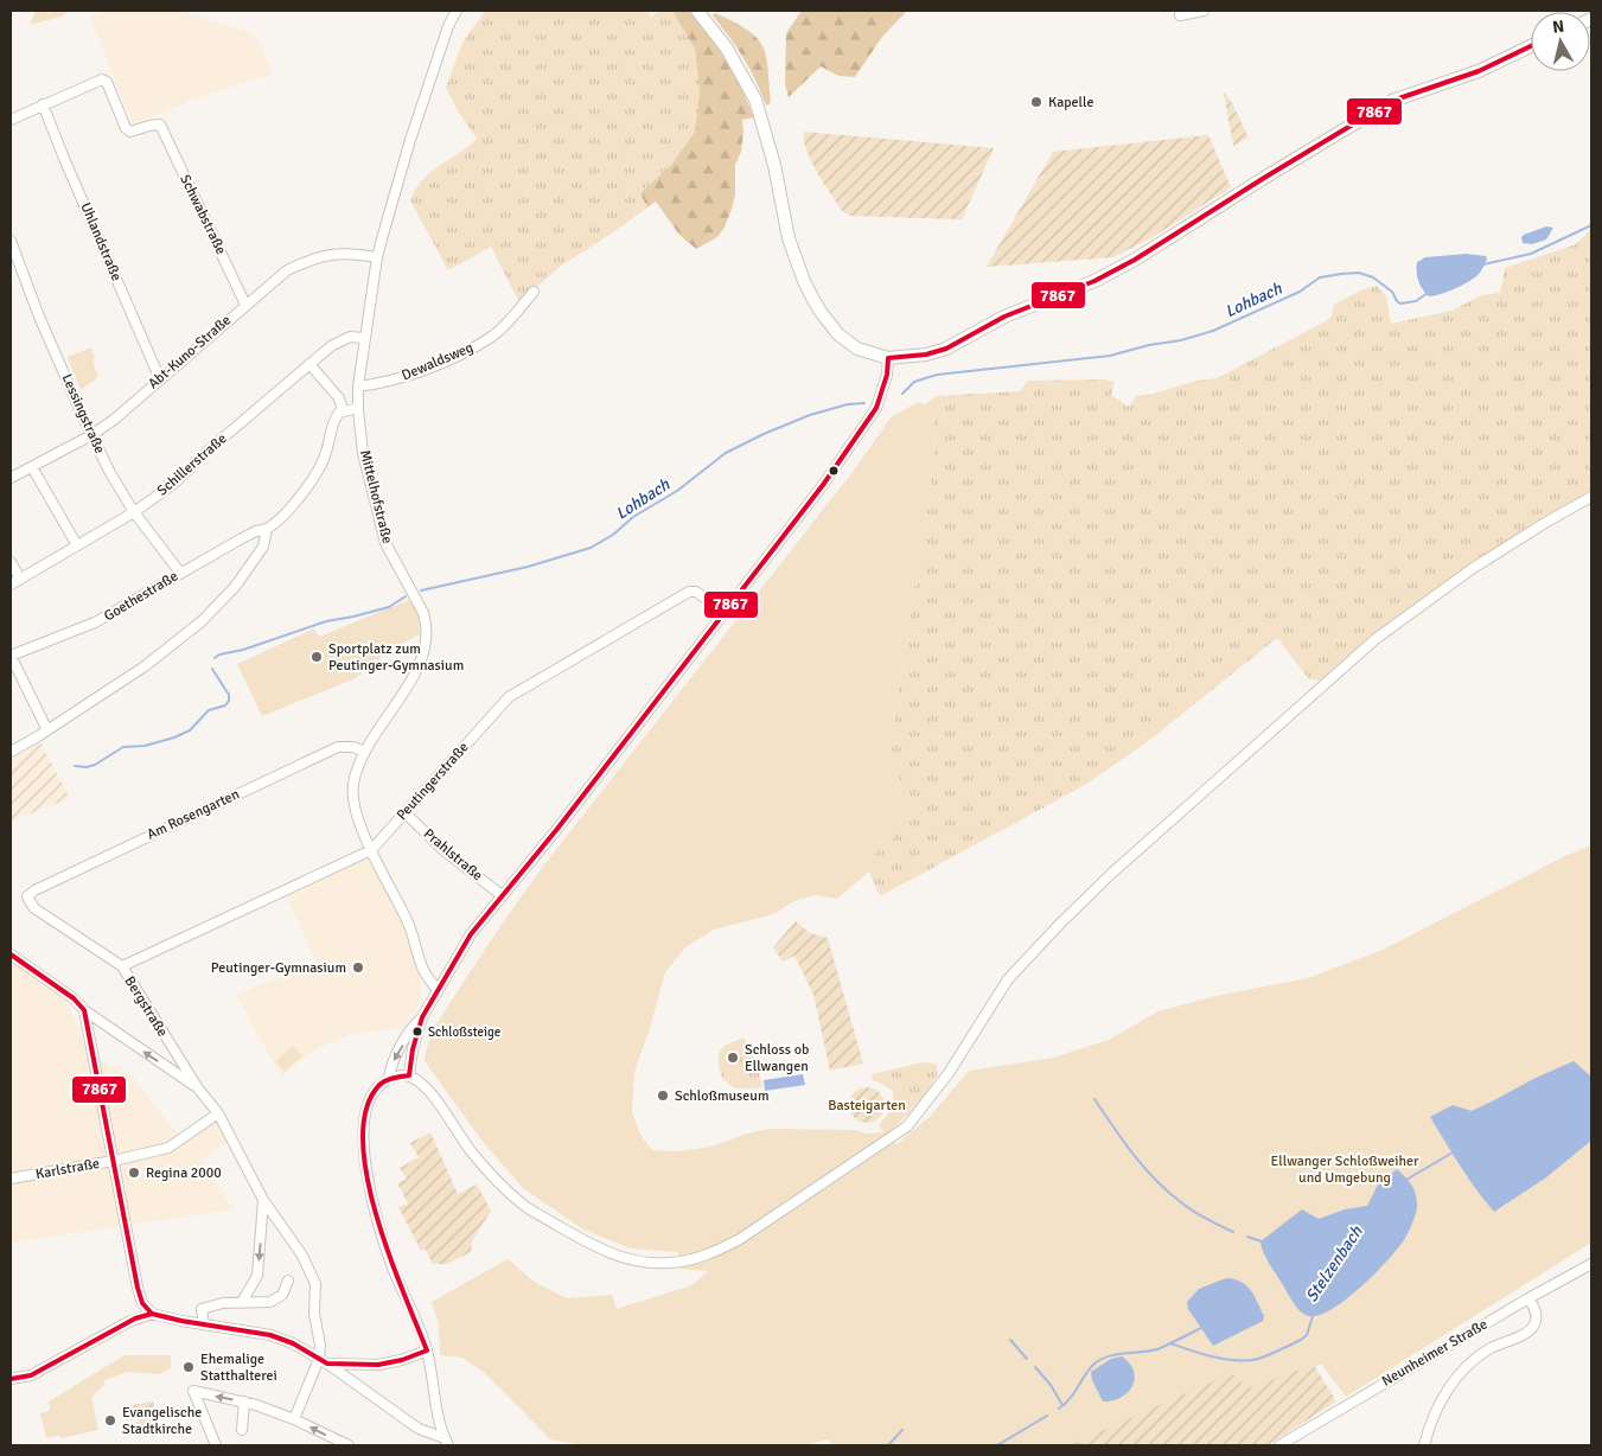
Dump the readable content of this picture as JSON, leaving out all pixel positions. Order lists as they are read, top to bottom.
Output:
{
  "streets": {
    "street": [
      "Schwabstraße",
      "Uhlandstraße",
      "Abt-Kuno-Straße",
      "Dewaldsweg",
      "Lessingstraße",
      "Schillerstraße",
      "Mittelhofstraße",
      "Goethestraße",
      "Peutingerstraße",
      "Am Rosengarten",
      "Prahlstraße",
      "Bergstraße",
      "Karlstraße",
      "Neunheimer Straße"
    ]
  },
  "crossings": [
    ["Schwabstraße", "Uhlandstraße"],
    ["Schwabstraße", "Abt-Kuno-Straße"],
    ["Uhlandstraße", "Abt-Kuno-Straße"],
    ["Abt-Kuno-Straße", "Lessingstraße"],
    ["Abt-Kuno-Straße", "Mittelhofstraße"],
    ["Dewaldsweg", "Mittelhofstraße"],
    ["Lessingstraße", "Schillerstraße"],
    ["Lessingstraße", "Goethestraße"],
    ["Schillerstraße", "Mittelhofstraße"],
    ["Mittelhofstraße", "Peutingerstraße"],
    ["Mittelhofstraße", "Am Rosengarten"],
    ["Peutingerstraße", "Prahlstraße"],
    ["Peutingerstraße", "Bergstraße"],
    ["Am Rosengarten", "Bergstraße"],
    ["Bergstraße", "Karlstraße"]
  ],
  "water": ["Lohbach", "Stelzenbach"],
  "parks": ["Basteigarten", "Ellwanger Schloßweiher und Umgebung"],
  "places": [
    "Kapelle",
    "Sportplatz zum Peutinger-Gymnasium",
    "Peutinger-Gymnasium",
    "Schloßsteige",
    "Schloss ob Ellwangen",
    "Schloßmuseum",
    "Regina 2000",
    "Ehemalige Statthalterei",
    "Evangelische Stadtkirche"
  ],
  "lines": ["transit line 7867"],
  "north": "top"
}
